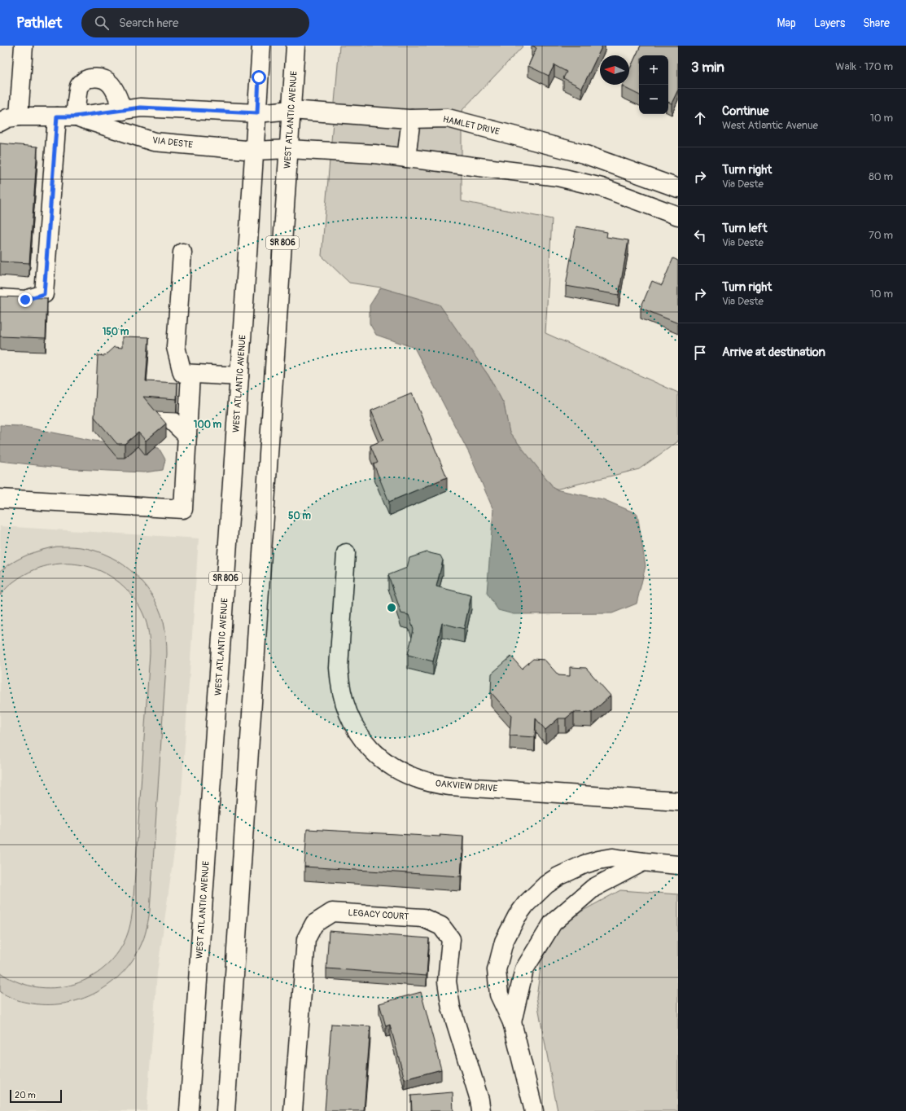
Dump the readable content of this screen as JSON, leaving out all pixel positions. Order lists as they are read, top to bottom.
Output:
{
  "streets": {
    "street": [
      "WEST ATLANTIC AVENUE",
      "HAMLET DRIVE",
      "VIA DESTE",
      "SR 806",
      "OAKVIEW DRIVE",
      "LEGACY COURT"
    ]
  },
  "crossings": [
    ["WEST ATLANTIC AVENUE", "HAMLET DRIVE"],
    ["WEST ATLANTIC AVENUE", "VIA DESTE"],
    ["HAMLET DRIVE", "VIA DESTE"]
  ],
  "scale_bar": "20 m",
  "north": "left",
  "page": {
    "header": "Pathlet",
    "search": "Search here",
    "nav": ["Map", "Layers", "Share"],
    "heading": ["3 min", "Walk · 170 m"],
    "map_buttons": ["+", "−"],
    "list": [
      ["Continue", "West Atlantic Avenue", "10 m"],
      ["Turn right", "Via Deste", "80 m"],
      ["Turn left", "Via Deste", "70 m"],
      ["Turn right", "Via Deste", "10 m"],
      "Arrive at destination"
    ],
    "scale": "20 m"
  },
  "rings": ["150 m", "100 m", "50 m"]
}
